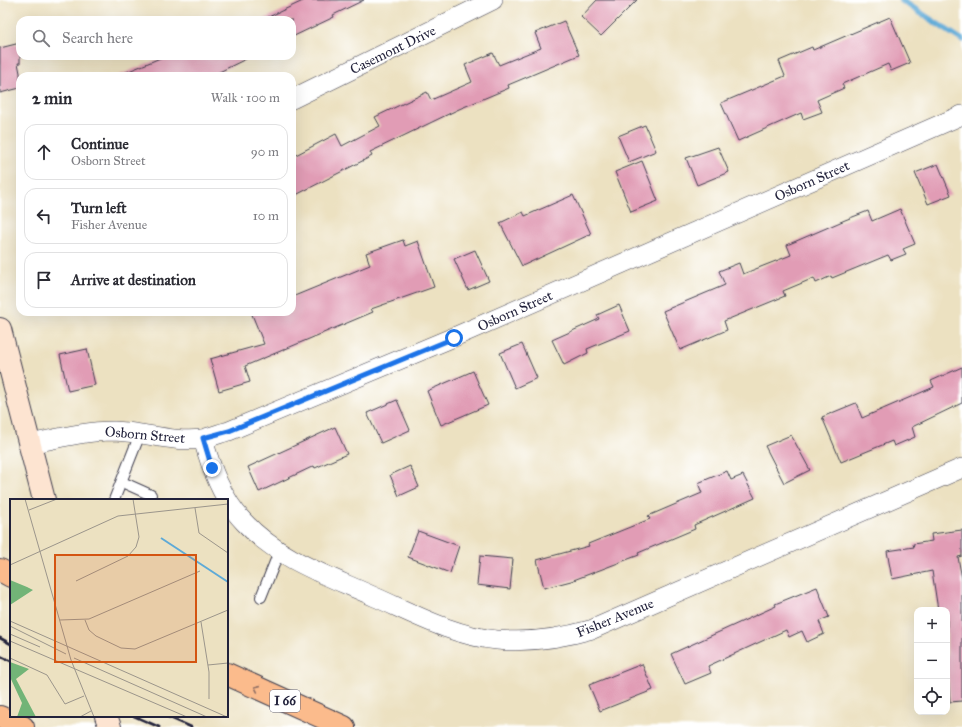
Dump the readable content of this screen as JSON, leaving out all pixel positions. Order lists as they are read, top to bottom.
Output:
{
  "streets": {
    "highway": ["I 66"],
    "street": ["Casemont Drive", "Osborn Street", "Fisher Avenue"]
  },
  "crossings": [
    ["Osborn Street", "Fisher Avenue"]
  ],
  "page": {
    "search": "Search here",
    "heading": ["2 min", "Walk · 100 m"],
    "list": [
      ["Continue", "Osborn Street", "90 m"],
      ["Turn left", "Fisher Avenue", "10 m"],
      "Arrive at destination"
    ],
    "map_buttons": ["+", "−"]
  }
}
